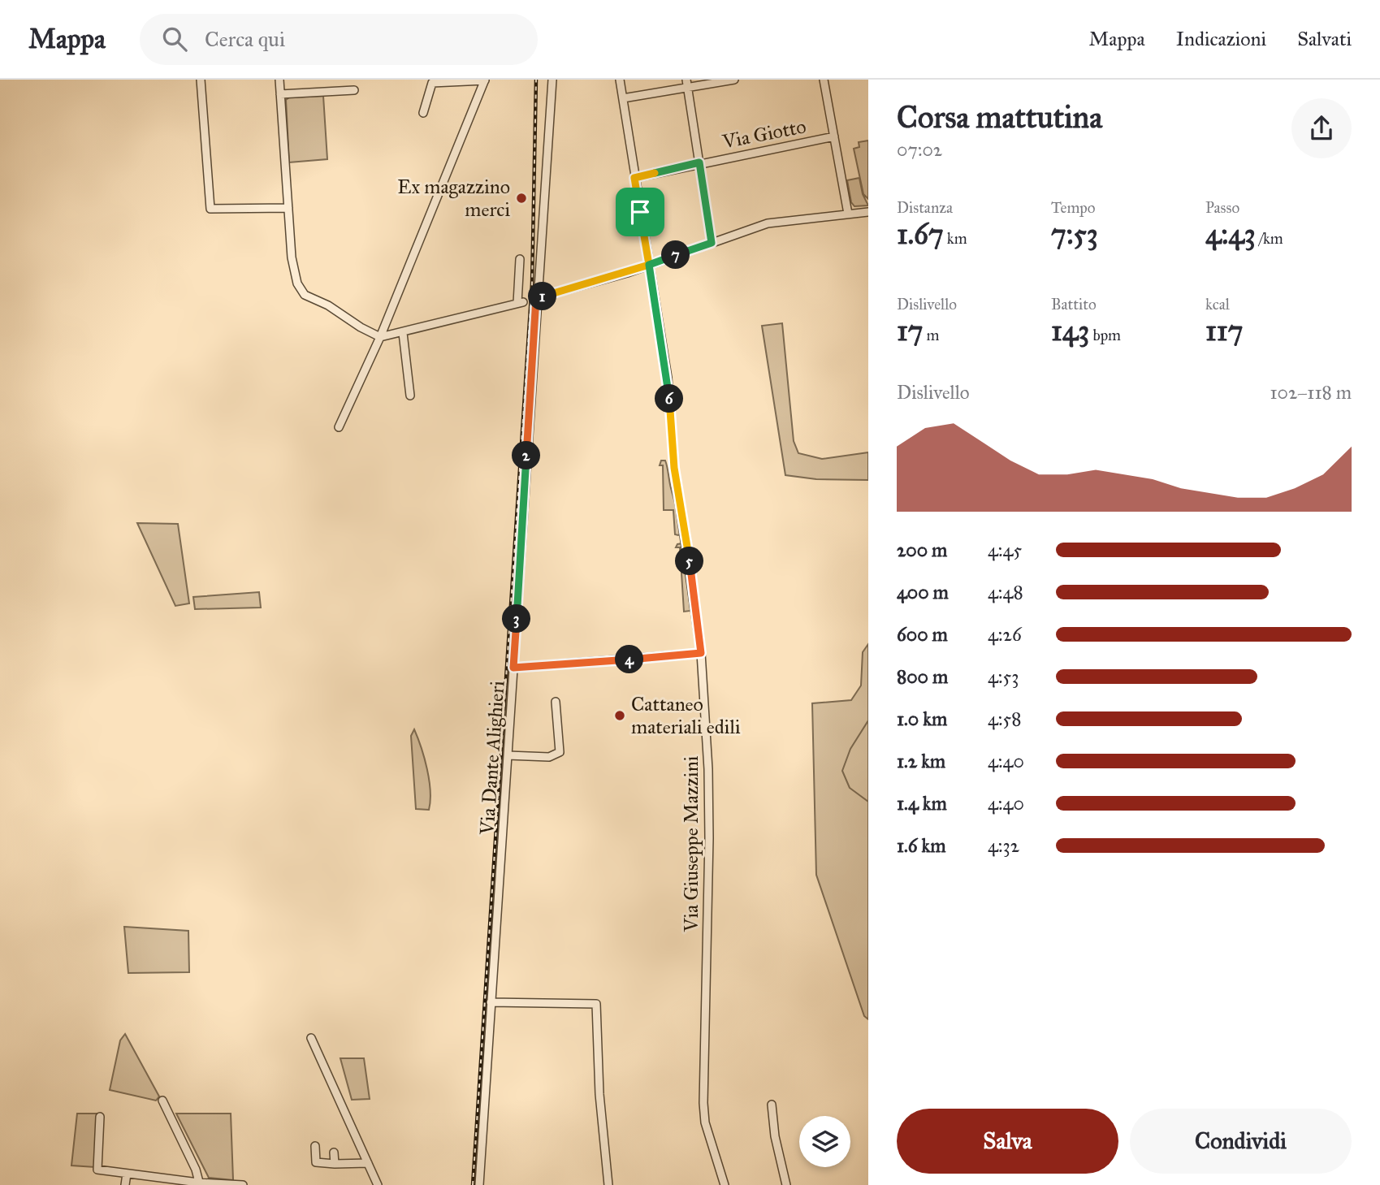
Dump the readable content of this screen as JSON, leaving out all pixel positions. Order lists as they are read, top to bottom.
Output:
{
  "streets": {
    "street": ["Via Giotto", "Via Dante Alighieri", "Via Giuseppe Mazzini"]
  },
  "crossings": [
    ["Via Giotto", "Via Giuseppe Mazzini"]
  ],
  "places": ["Ex magazzino merci", "Cattaneo materiali edili"],
  "page": {
    "header": "Mappa",
    "search": "Cerca qui",
    "nav": ["Mappa", "Indicazioni", "Salvati"],
    "heading": ["Corsa mattutina", "07:02"],
    "stats": [
      ["Distanza", "1.67 km"],
      ["Tempo", "7:53"],
      ["Passo", "4:43 /km"],
      ["Dislivello", "17 m"],
      ["Battito", "143 bpm"],
      ["kcal", "117"]
    ],
    "pins": [
      "7",
      "1",
      "6",
      "2",
      "5",
      "3",
      "4"
    ],
    "chart": ["Dislivello", "102–118 m"],
    "list": [
      {
        "name": "200 m",
        "note": "4:45"
      },
      {
        "name": "400 m",
        "note": "4:48"
      },
      {
        "name": "600 m",
        "note": "4:26"
      },
      {
        "name": "800 m",
        "note": "4:53"
      },
      {
        "name": "1.0 km",
        "note": "4:58"
      },
      {
        "name": "1.2 km",
        "note": "4:40"
      },
      {
        "name": "1.4 km",
        "note": "4:40"
      },
      {
        "name": "1.6 km",
        "note": "4:32"
      }
    ],
    "buttons": ["Salva", "Condividi"]
  }
}
